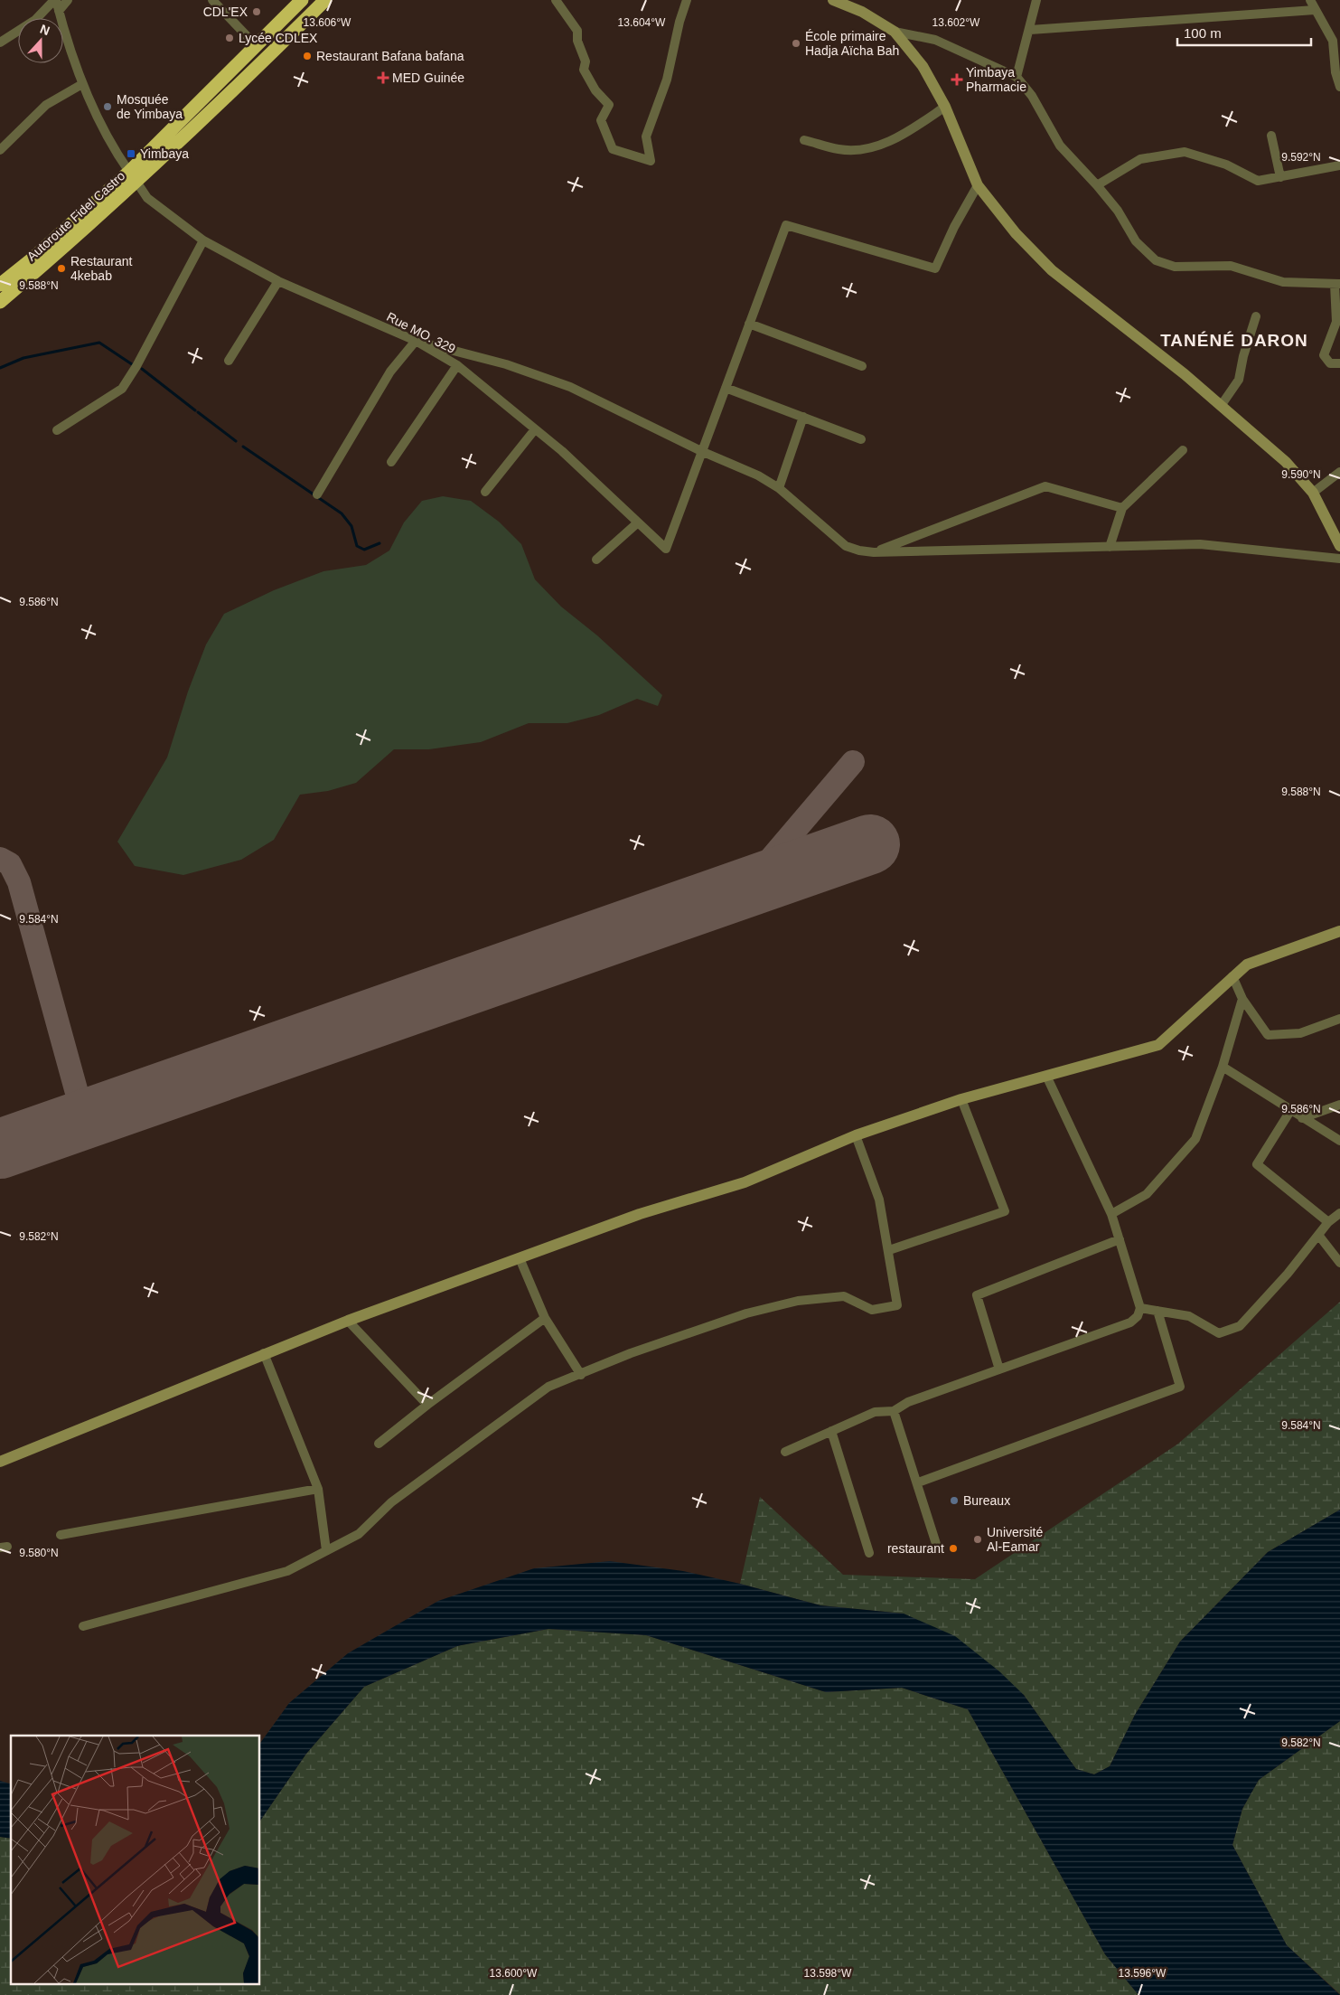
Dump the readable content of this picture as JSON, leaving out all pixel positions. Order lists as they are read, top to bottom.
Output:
{
  "streets": {
    "highway": ["Autoroute Fidel Castro"],
    "street": ["Rue MO. 329"]
  },
  "crossings": [
    ["Autoroute Fidel Castro", "Rue MO. 329"]
  ],
  "districts": ["TANÉNÉ DARON"],
  "places": {
    "other": [
      "CDL'EX",
      "Lycée CDLEX",
      "École primaire Hadja Aïcha Bah",
      "Restaurant Bafana bafana",
      "Mosquée de Yimbaya",
      "Restaurant 4kebab",
      "Bureaux",
      "Université Al-Eamar",
      "restaurant"
    ],
    "health": ["MED Guinée", "Yimbaya Pharmacie"],
    "transit": ["Yimbaya"]
  },
  "scale_bar": "100 m",
  "north": "top",
  "coordinates": [
    "13.602°W",
    "13.606°W",
    "13.604°W",
    "9.592°N",
    "9.588°N",
    "9.590°N",
    "9.586°N",
    "9.584°N",
    "9.582°N",
    "9.580°N",
    "13.600°W",
    "13.598°W",
    "13.596°W"
  ]
}
